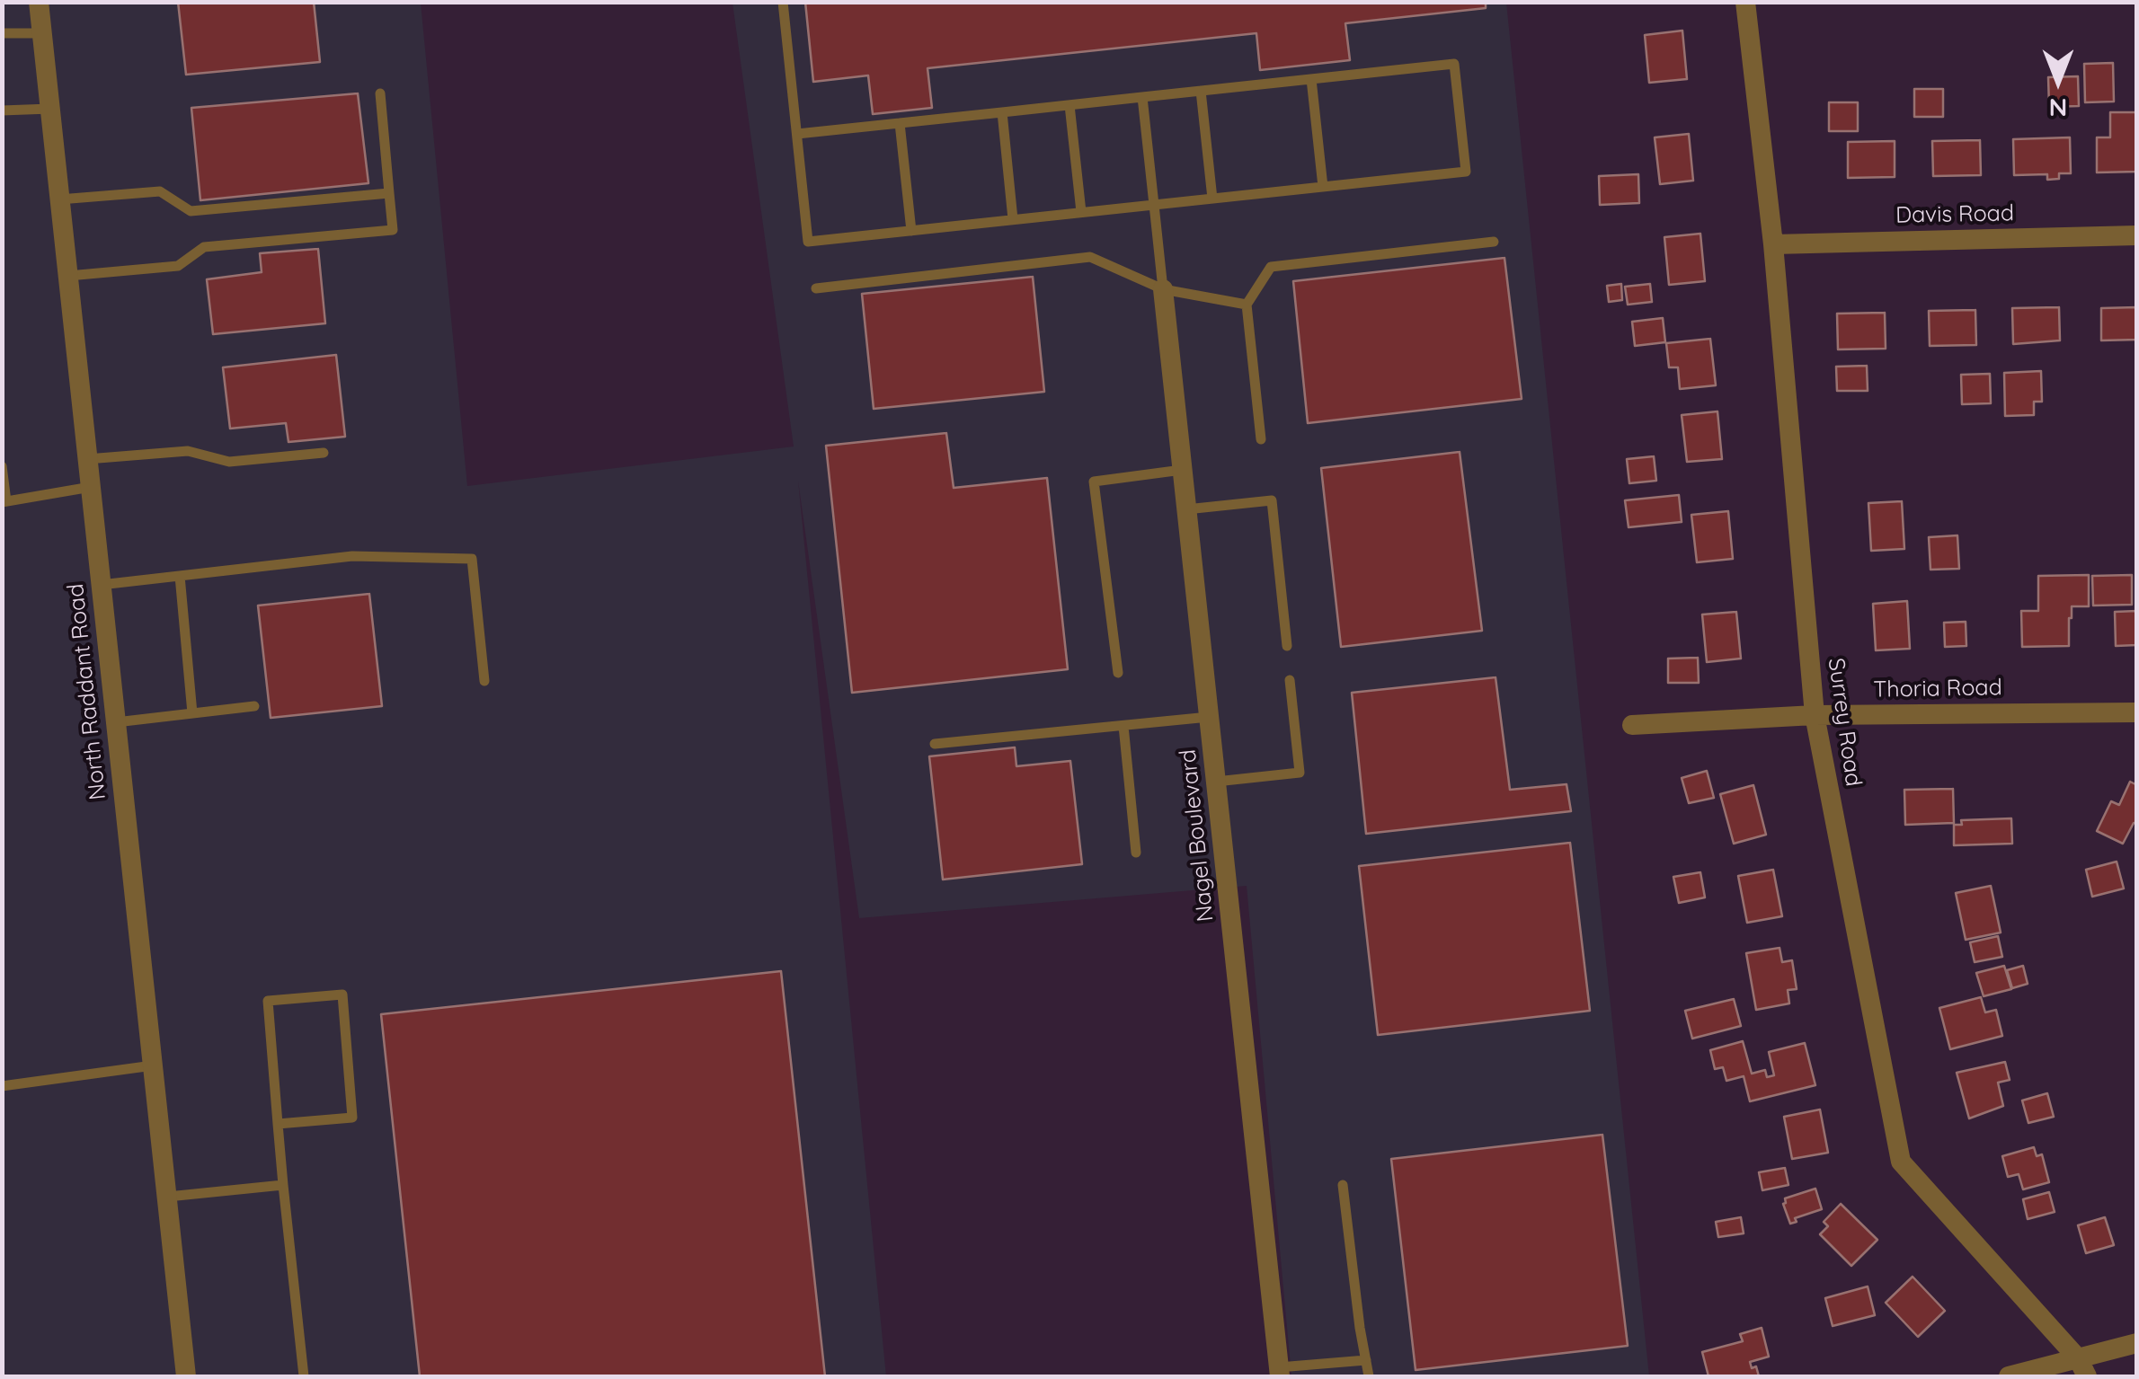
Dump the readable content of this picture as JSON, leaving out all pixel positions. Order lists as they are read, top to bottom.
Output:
{
  "streets": {
    "street": [
      "Davis Road",
      "Thoria Road",
      "North Raddant Road",
      "Surrey Road",
      "Nagel Boulevard"
    ]
  },
  "crossings": [
    ["Davis Road", "Surrey Road"],
    ["Thoria Road", "Surrey Road"]
  ],
  "north": "bottom"
}
